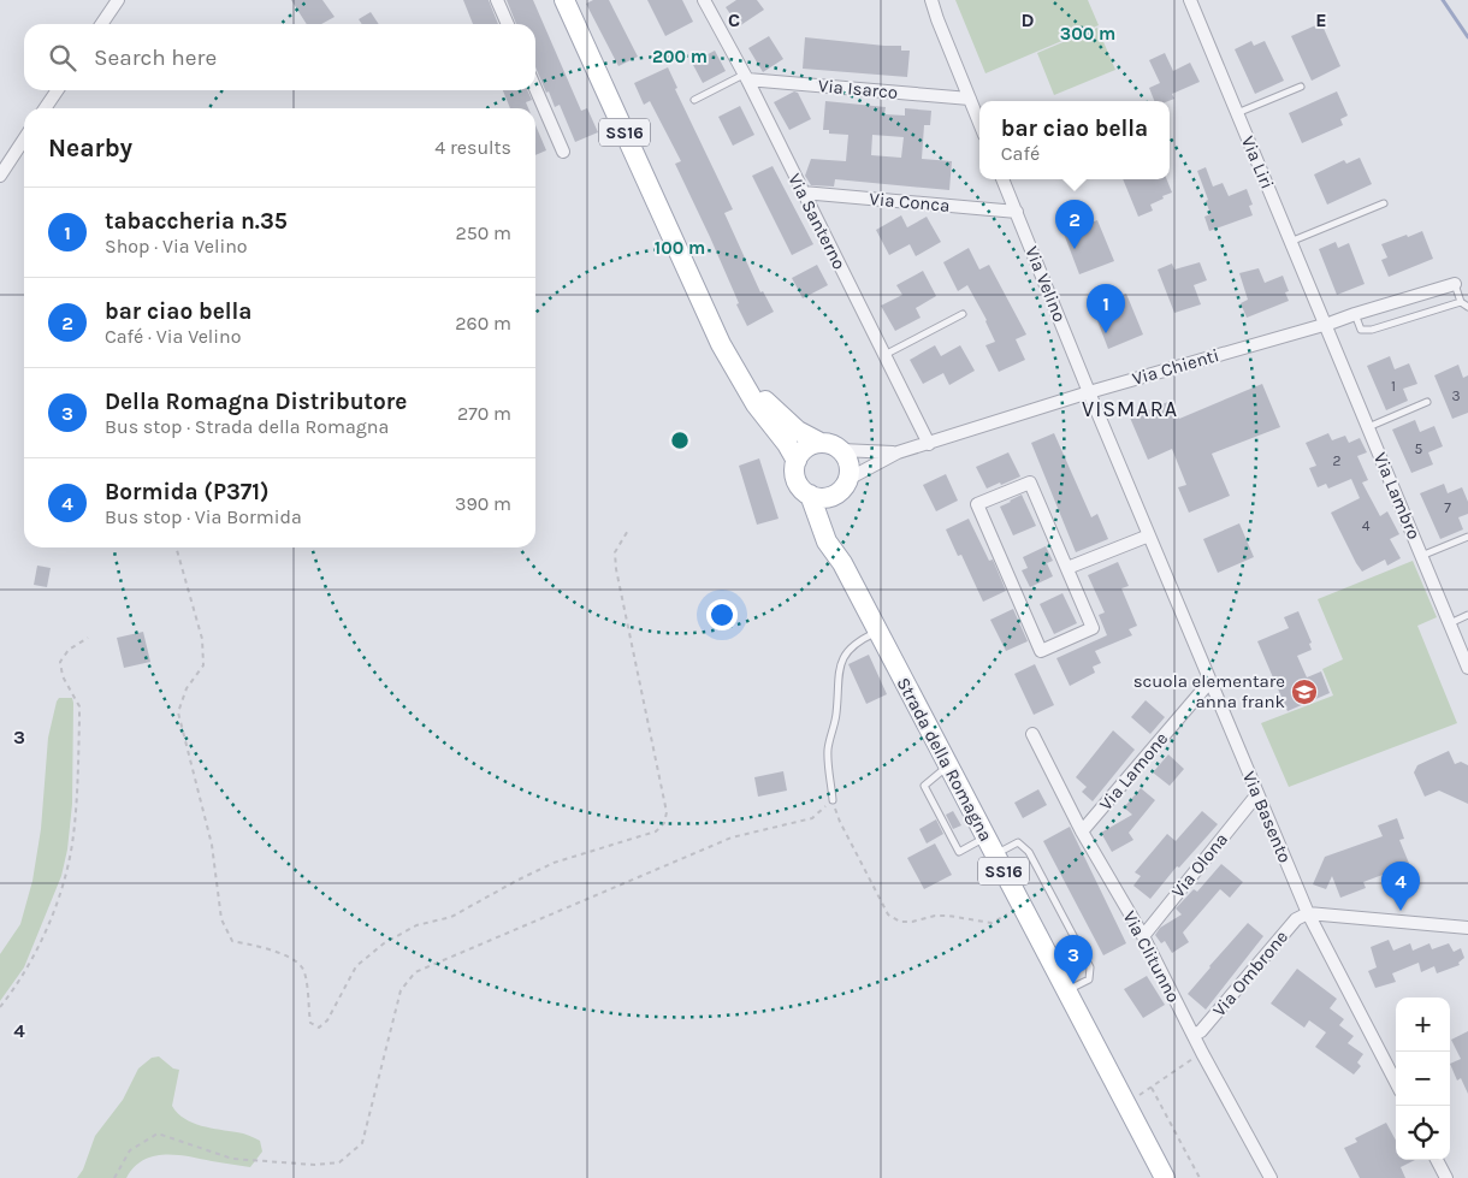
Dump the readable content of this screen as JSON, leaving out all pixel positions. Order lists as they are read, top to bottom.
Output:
{
  "streets": {
    "main road": ["SS16", "Strada della Romagna"],
    "street": [
      "Via Isarco",
      "Via Liri",
      "Via Conca",
      "Via Santerno",
      "Via Velino",
      "Via Chienti",
      "Via Lambro",
      "Via Lamone",
      "Via Basento",
      "Via Olona",
      "Via Clitunno",
      "Via Ombrone"
    ]
  },
  "crossings": [
    ["Via Isarco", "Via Santerno"],
    ["SS16", "Via Chienti"],
    ["SS16", "Strada della Romagna"],
    ["Via Liri", "Via Chienti"],
    ["Via Liri", "Via Lambro"],
    ["Via Conca", "Via Santerno"],
    ["Via Conca", "Via Velino"],
    ["Via Santerno", "Via Chienti"],
    ["Via Velino", "Via Chienti"],
    ["Via Velino", "Via Basento"],
    ["Via Chienti", "Via Lambro"],
    ["Via Chienti", "Strada della Romagna"],
    ["Via Chienti", "Via Basento"],
    ["Via Lamone", "Via Basento"],
    ["Via Lamone", "Via Clitunno"],
    ["Via Basento", "Via Olona"],
    ["Via Basento", "Via Ombrone"],
    ["Via Olona", "Via Clitunno"],
    ["Via Clitunno", "Via Ombrone"]
  ],
  "districts": ["VISMARA"],
  "places": {
    "school or university": ["scuola elementare anna frank"]
  },
  "house_numbers": [
    "1",
    "3",
    "5",
    "2",
    "7",
    "4"
  ],
  "page": {
    "search": "Search here",
    "popup": ["bar ciao bella", "Café"],
    "heading": ["Nearby", "4 results"],
    "list": [
      {
        "mark": "1",
        "name": "tabaccheria n.35",
        "note": "Shop · Via Velino",
        "value": "250 m"
      },
      {
        "mark": "2",
        "name": "bar ciao bella",
        "note": "Café · Via Velino",
        "value": "260 m"
      },
      {
        "mark": "3",
        "name": "Della Romagna Distributore",
        "note": "Bus stop · Strada della Romagna",
        "value": "270 m"
      },
      {
        "mark": "4",
        "name": "Bormida (P371)",
        "note": "Bus stop · Via Bormida",
        "value": "390 m"
      }
    ],
    "pins": [
      "2",
      "1",
      "4",
      "3"
    ],
    "map_buttons": ["+", "−"]
  },
  "grid": {
    "columns": ["C", "D", "E"],
    "rows": ["3", "4"]
  },
  "rings": ["300 m", "200 m", "100 m"]
}
